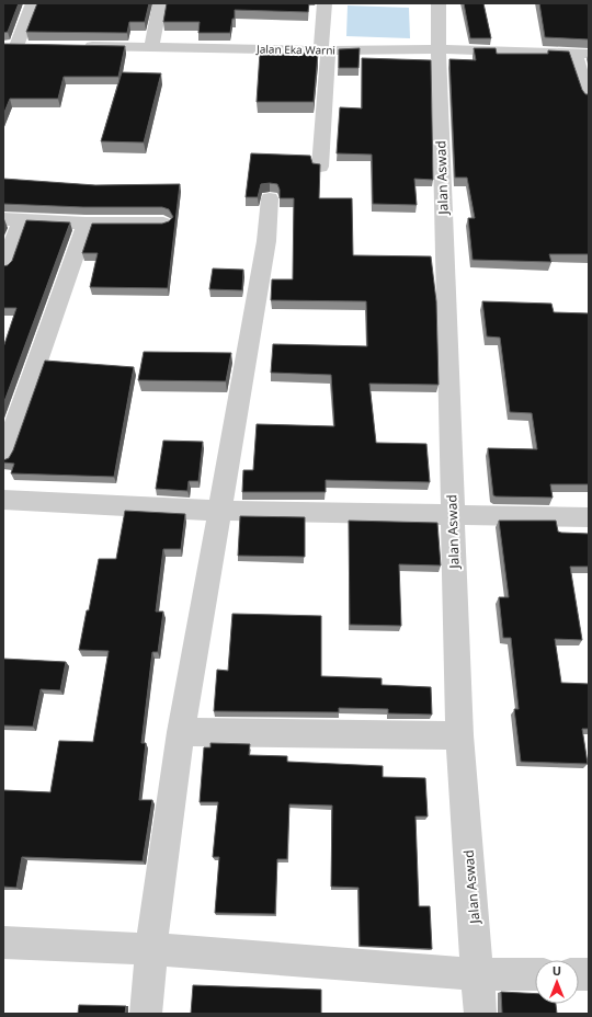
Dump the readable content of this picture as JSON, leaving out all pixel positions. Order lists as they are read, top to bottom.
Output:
{
  "streets": {
    "street": ["Jalan Eka Warni", "Jalan Aswad"]
  },
  "crossings": [
    ["Jalan Eka Warni", "Jalan Aswad"]
  ],
  "north": "top"
}
